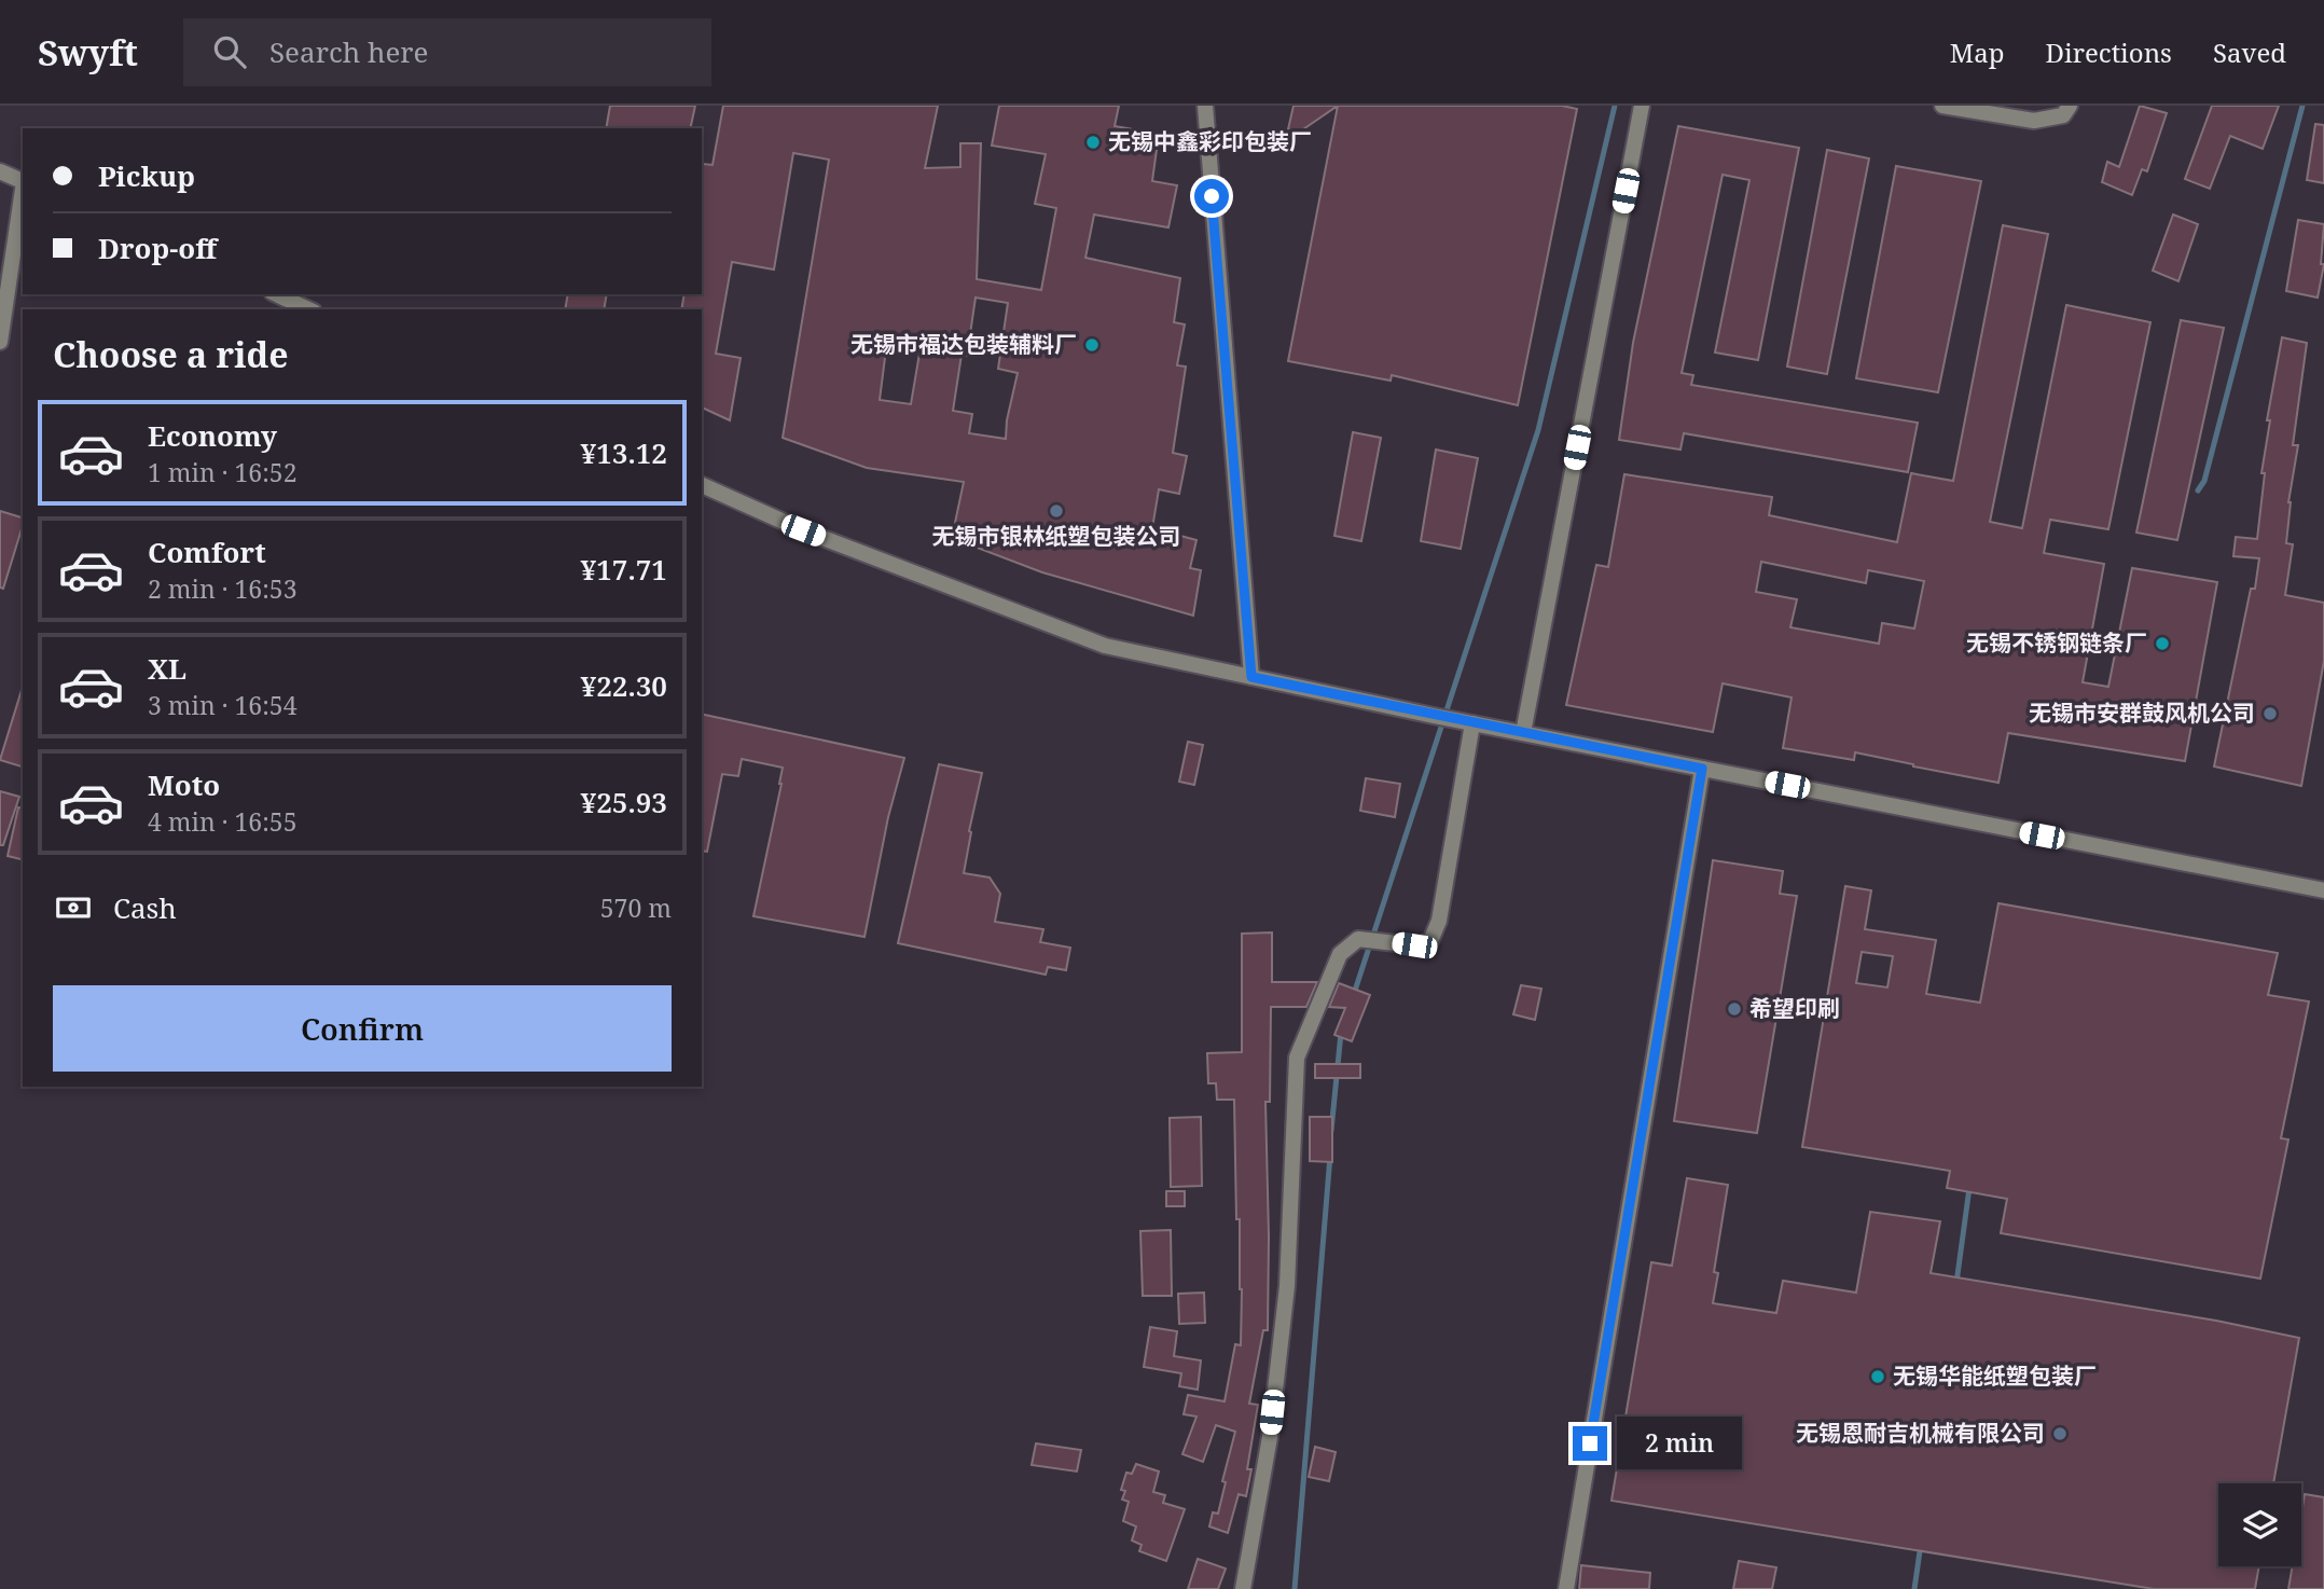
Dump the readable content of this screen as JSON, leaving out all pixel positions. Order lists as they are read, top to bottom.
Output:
{
  "places": [
    "无锡中鑫彩印包装厂",
    "无锡市福达包装辅料厂",
    "无锡市银林纸塑包装公司",
    "无锡不锈钢链条厂",
    "无锡市安群鼓风机公司",
    "希望印刷",
    "无锡华能纸塑包装厂",
    "无锡恩耐吉机械有限公司"
  ],
  "page": {
    "header": "Swyft",
    "search": "Search here",
    "nav": ["Map", "Directions", "Saved"],
    "banner": ["Pickup", "Drop-off"],
    "heading": "Choose a ride",
    "list": [
      {
        "name": "Economy",
        "note": "1 min · 16:52",
        "value": "¥13.12"
      },
      {
        "name": "Comfort",
        "note": "2 min · 16:53",
        "value": "¥17.71"
      },
      {
        "name": "XL",
        "note": "3 min · 16:54",
        "value": "¥22.30"
      },
      {
        "name": "Moto",
        "note": "4 min · 16:55",
        "value": "¥25.93"
      }
    ],
    "pay": ["Cash", "570 m"],
    "buttons": "Confirm",
    "bubble": "2 min"
  }
}
